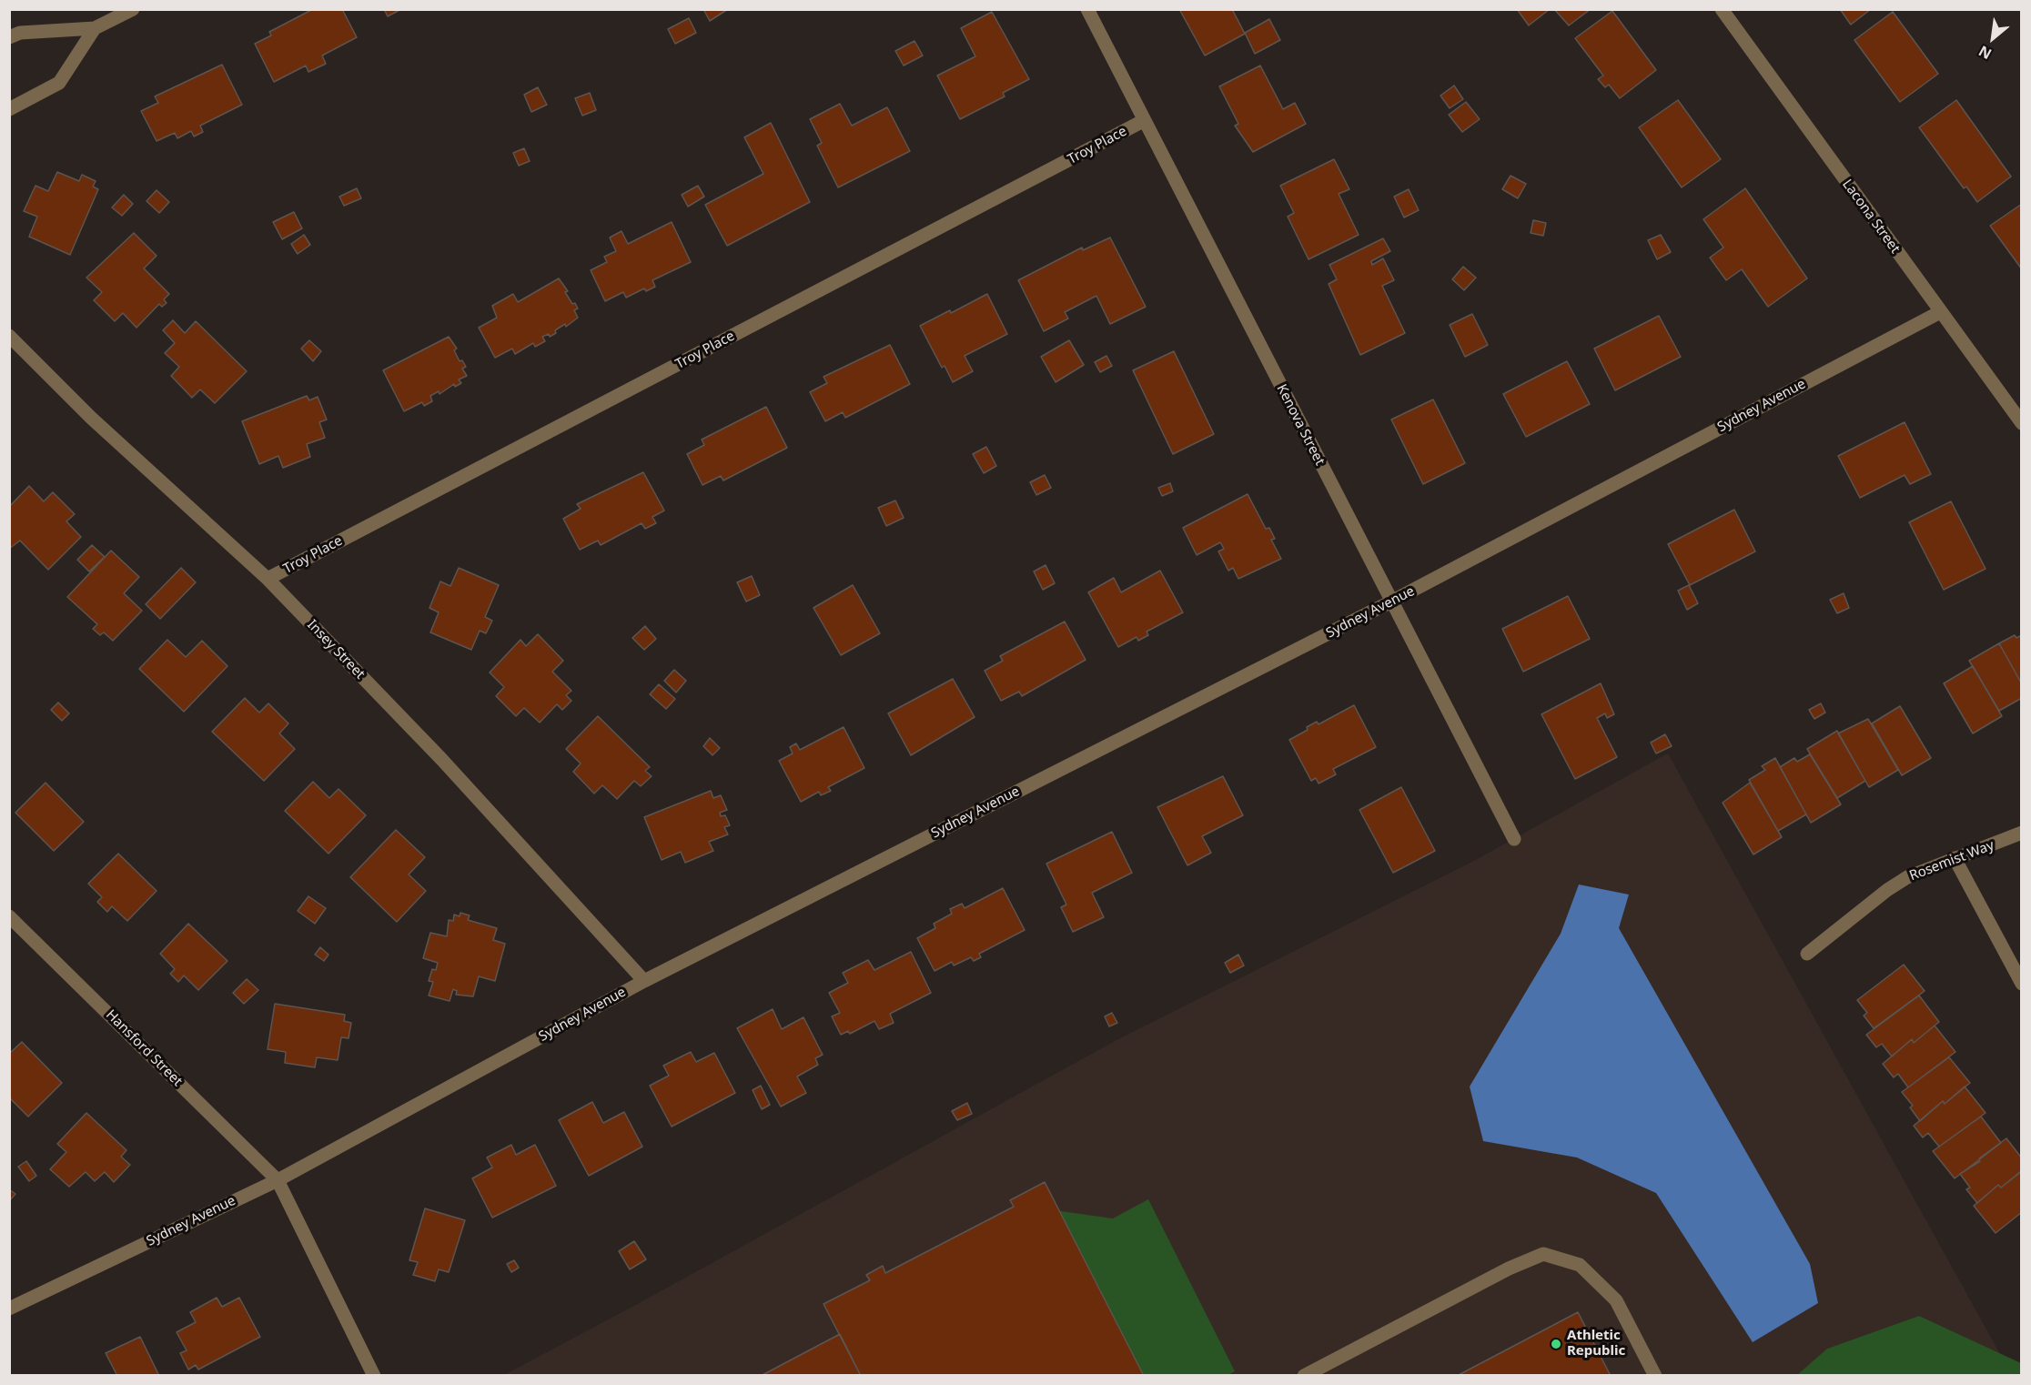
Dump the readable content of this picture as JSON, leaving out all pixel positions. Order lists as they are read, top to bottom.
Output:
{
  "streets": {
    "street": [
      "Troy Place",
      "Lacona Street",
      "Sydney Avenue",
      "Kenova Street",
      "Insey Street",
      "Rosemist Way",
      "Hansford Street"
    ]
  },
  "crossings": [
    ["Troy Place", "Kenova Street"],
    ["Troy Place", "Insey Street"],
    ["Lacona Street", "Sydney Avenue"],
    ["Sydney Avenue", "Kenova Street"],
    ["Sydney Avenue", "Insey Street"],
    ["Sydney Avenue", "Hansford Street"]
  ],
  "places": ["Athletic Republic"],
  "north": "bottom left"
}
